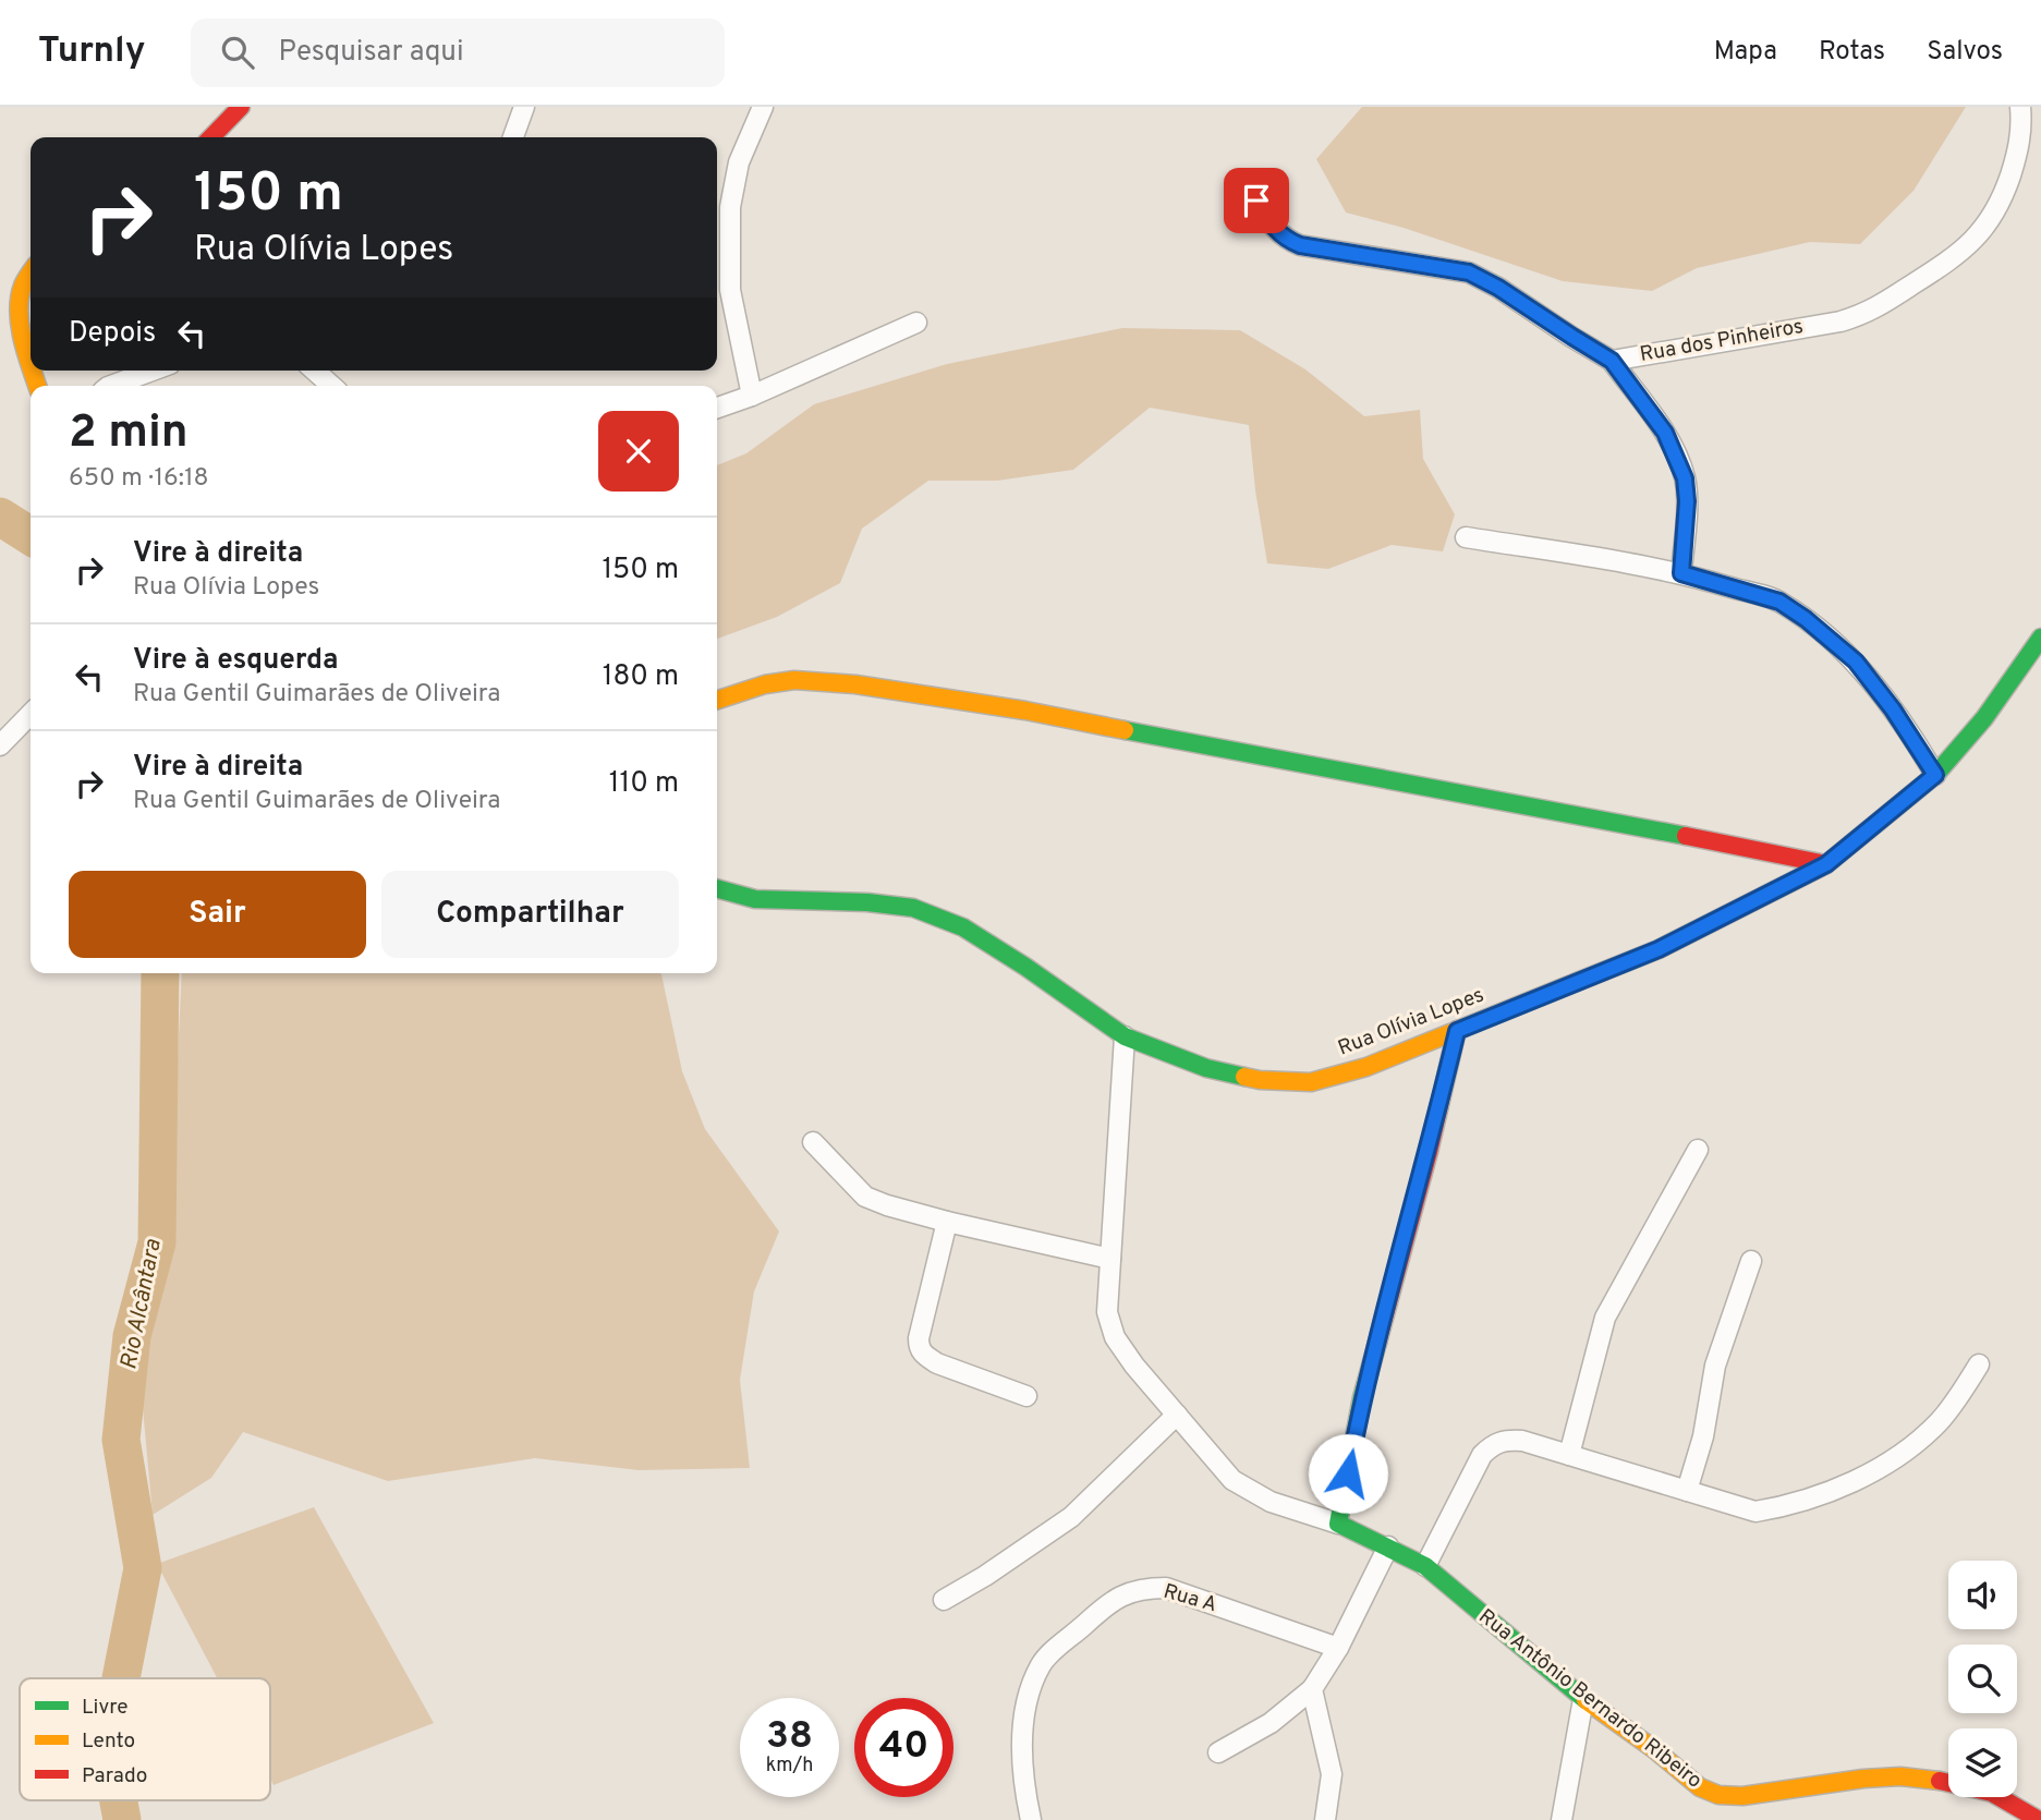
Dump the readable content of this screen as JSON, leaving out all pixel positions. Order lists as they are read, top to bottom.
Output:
{
  "streets": {
    "street": [
      "Rua dos Pinheiros",
      "Rua Olívia Lopes",
      "Rua A",
      "Rua Antônio Bernardo Ribeiro"
    ]
  },
  "crossings": [
    ["Rua Olívia Lopes", "Rua Antônio Bernardo Ribeiro"]
  ],
  "water": ["Rio Alcântara"],
  "legend": ["Livre", "Lento", "Parado"],
  "page": {
    "header": "Turnly",
    "search": "Pesquisar aqui",
    "nav": ["Mapa", "Rotas", "Salvos"],
    "turn": ["150 m", "Rua Olívia Lopes"],
    "then": "Depois",
    "heading": ["2 min", "650 m · 16:18"],
    "list": [
      {
        "name": "Vire à direita",
        "note": "Rua Olívia Lopes",
        "value": "150 m"
      },
      {
        "name": "Vire à esquerda",
        "note": "Rua Gentil Guimarães de Oliveira",
        "value": "180 m"
      },
      {
        "name": "Vire à direita",
        "note": "Rua Gentil Guimarães de Oliveira",
        "value": "110 m"
      }
    ],
    "buttons": ["Sair", "Compartilhar"],
    "speed": "38 km/h",
    "limit": "40"
  }
}
